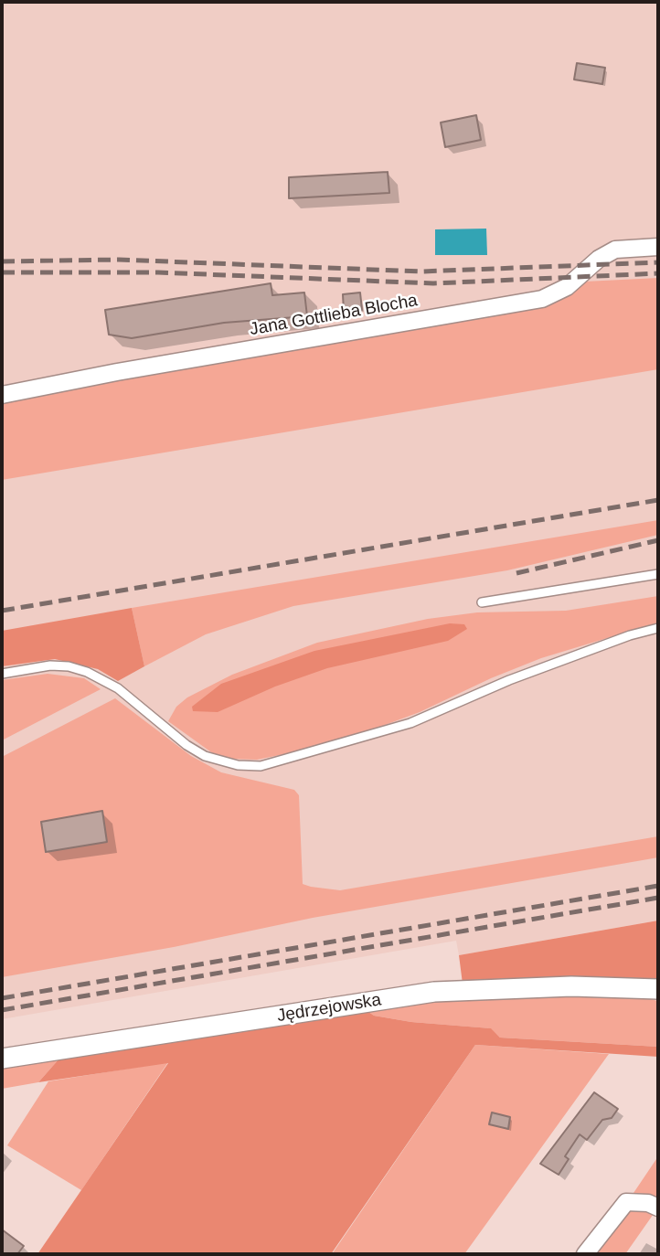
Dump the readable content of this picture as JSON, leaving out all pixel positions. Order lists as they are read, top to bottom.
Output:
{
  "streets": {
    "street": ["Jana Gottlieba Blocha", "Jędrzejowska"]
  }
}
